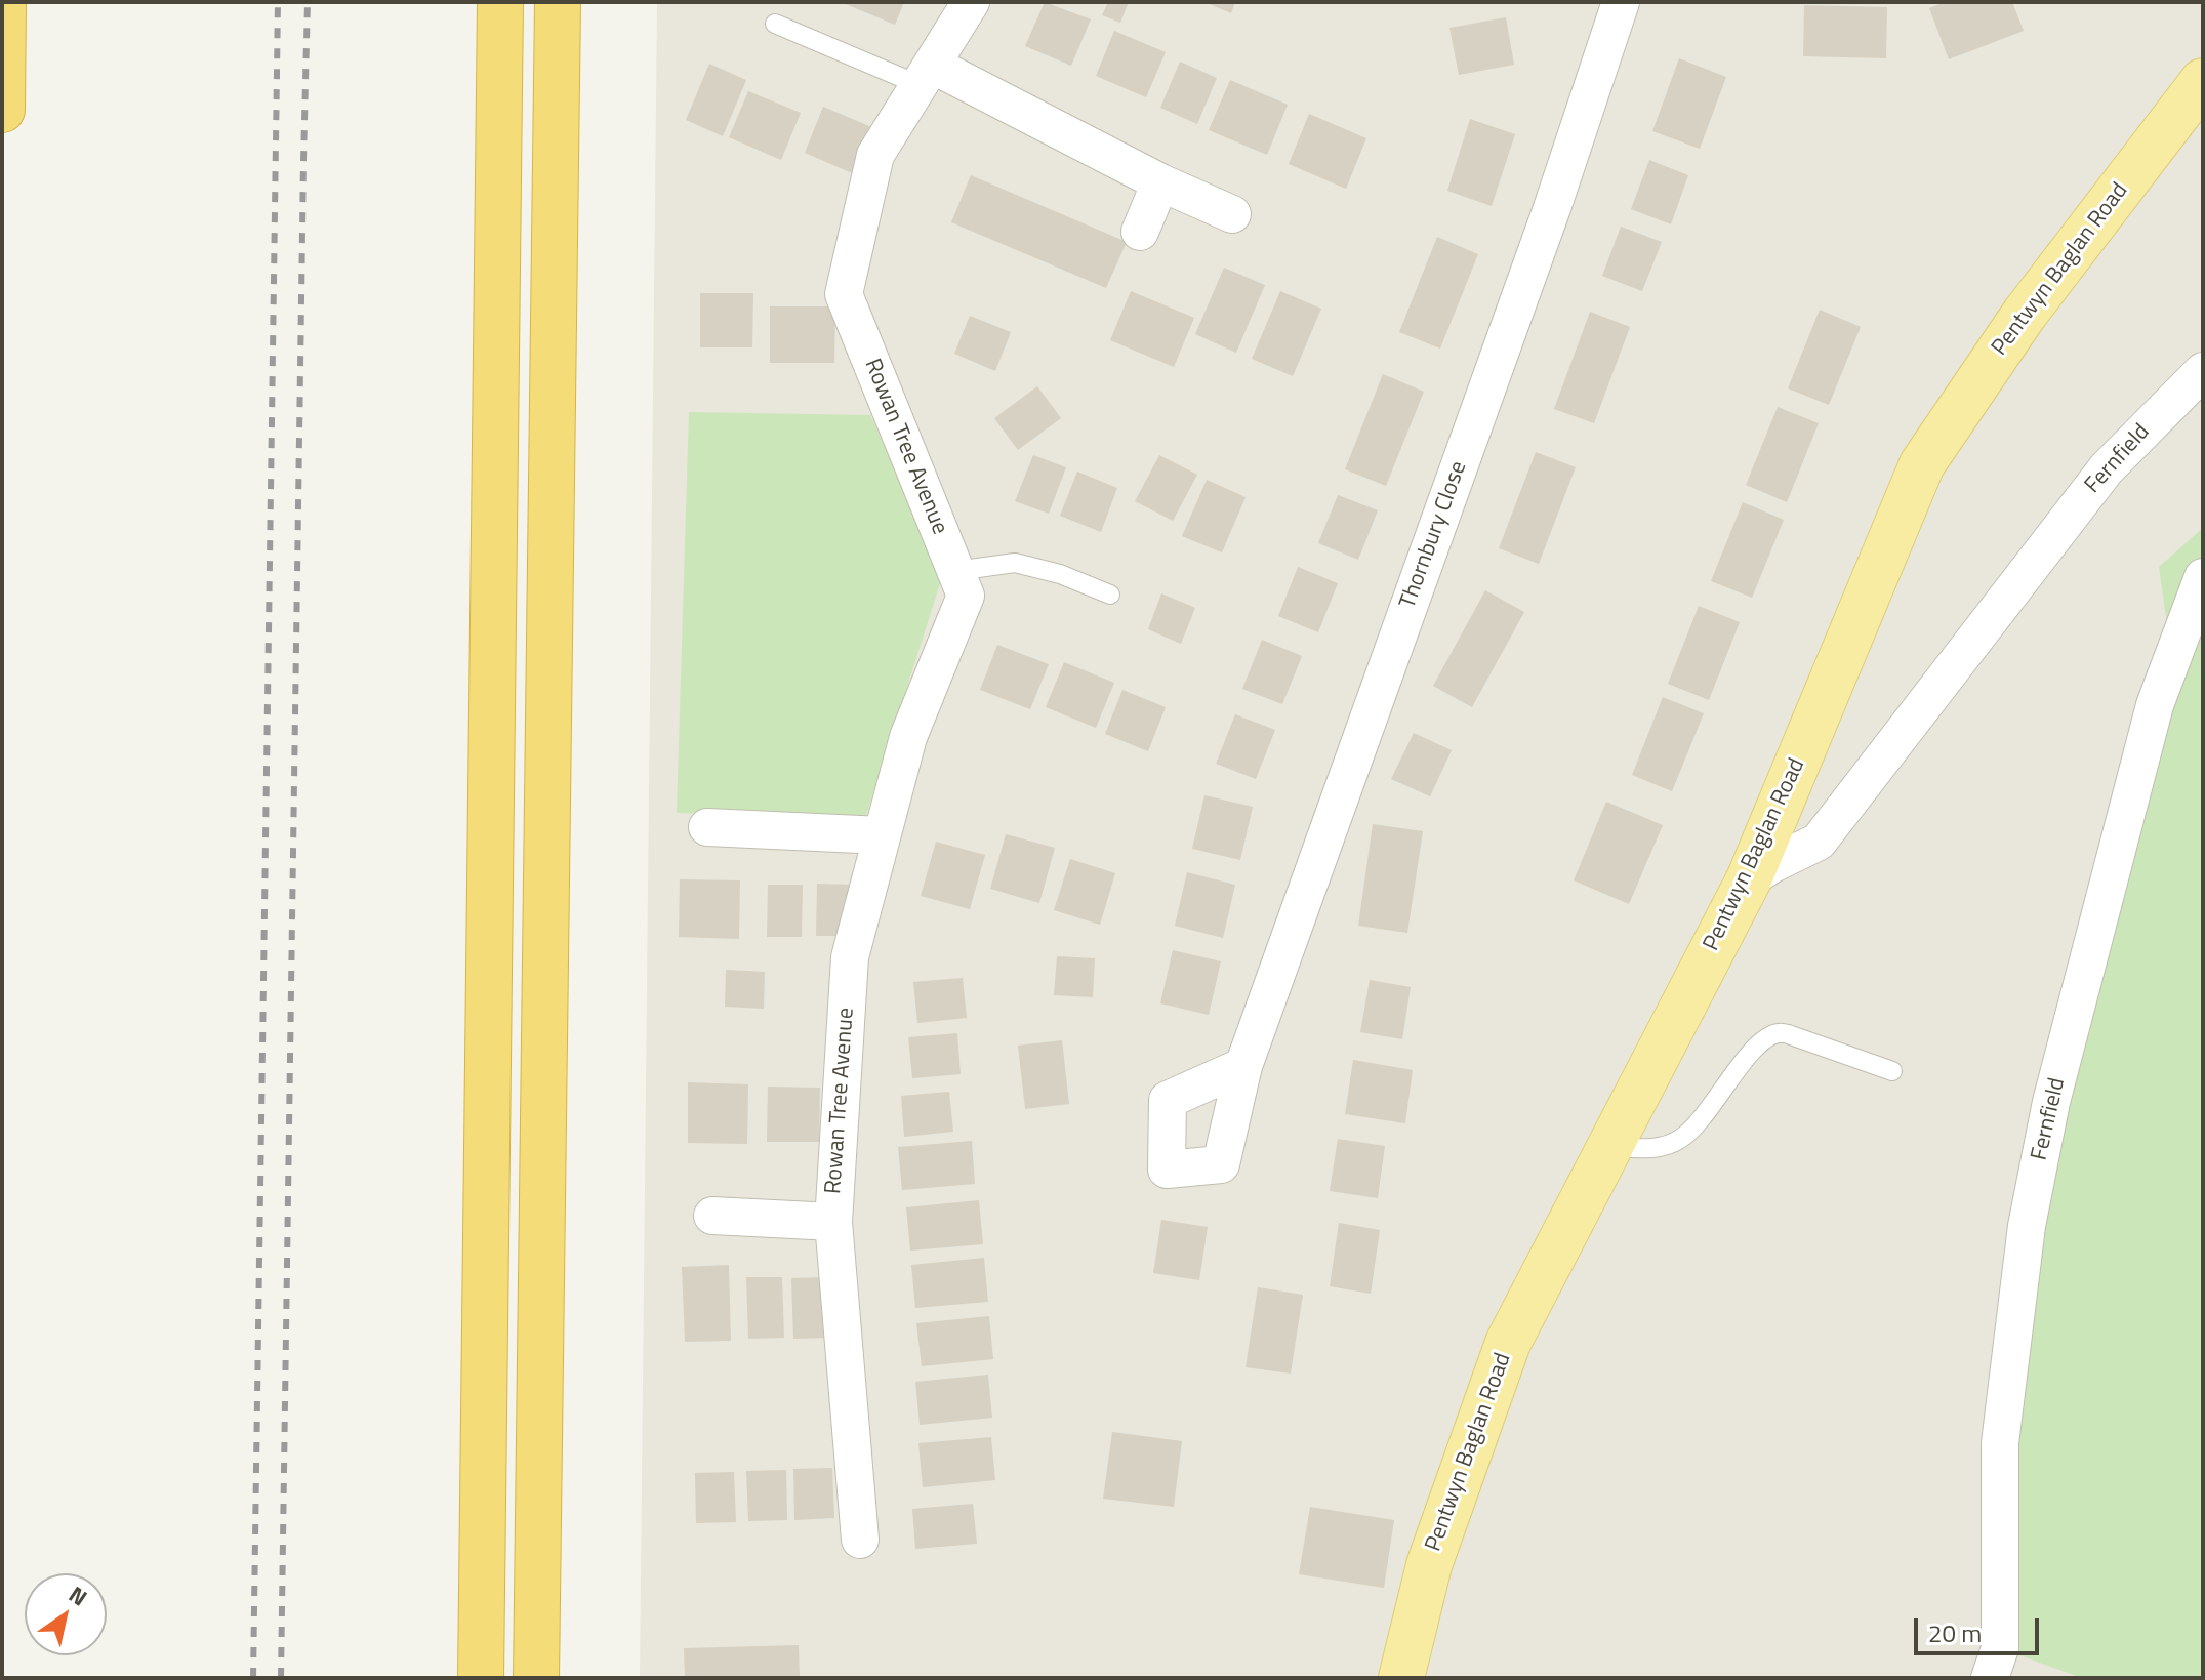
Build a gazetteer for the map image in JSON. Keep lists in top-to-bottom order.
{
  "streets": {
    "main road": ["Pentwyn Baglan Road"],
    "street": ["Rowan Tree Avenue", "Fernfield", "Thornbury Close"]
  },
  "crossings": [
    ["Pentwyn Baglan Road", "Fernfield"]
  ],
  "scale_bar": "20 m",
  "north": "top right"
}
